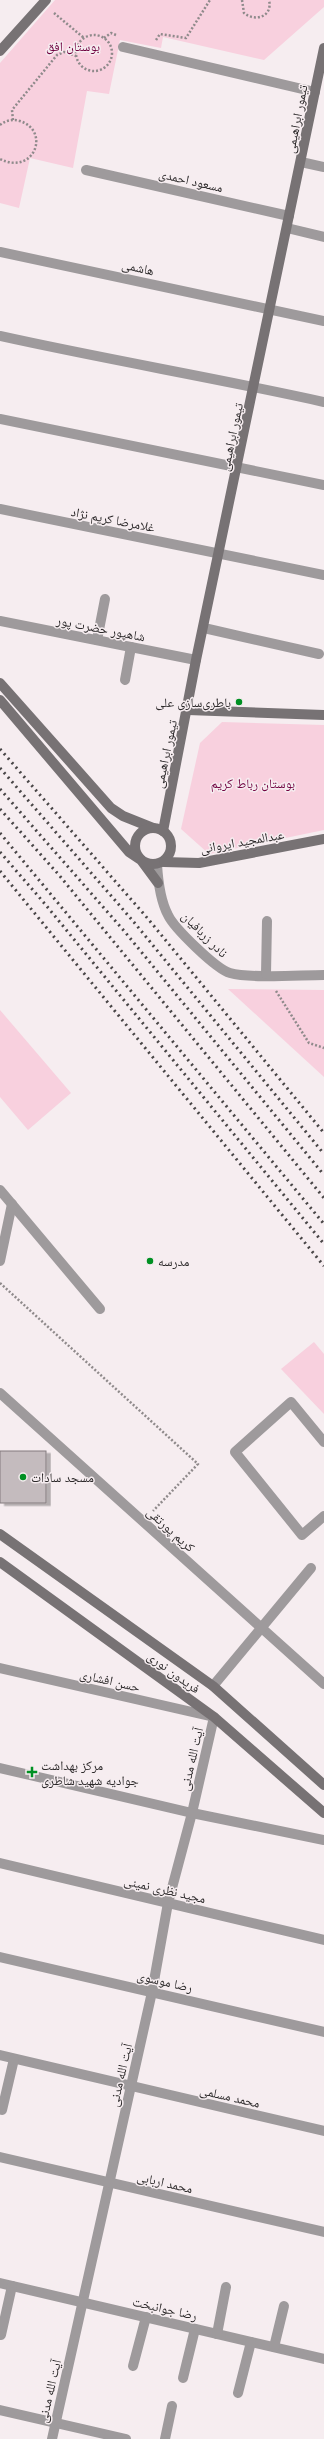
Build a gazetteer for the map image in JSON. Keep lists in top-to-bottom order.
{
  "streets": {
    "street": [
      "تیمور ابراهیمی",
      "مسعود احمدی",
      "هاشمی",
      "غلامرضا کریم نژاد",
      "شاهپور حضرت پور",
      "عبدالمجید ایروانی",
      "نادر زربافیان",
      "کریم پورتقی",
      "فریدون نوری",
      "حسن افشاری",
      "آیت‌ الله مدنی",
      "مجید نظری نمینی",
      "رضا موسوی",
      "محمد مسلمی",
      "محمد اربابی",
      "رضا جوانبخت"
    ]
  },
  "crossings": [
    ["تیمور ابراهیمی", "مسعود احمدی"],
    ["تیمور ابراهیمی", "هاشمی"],
    ["تیمور ابراهیمی", "غلامرضا کریم نژاد"],
    ["تیمور ابراهیمی", "شاهپور حضرت پور"],
    ["تیمور ابراهیمی", "عبدالمجید ایروانی"],
    ["تیمور ابراهیمی", "نادر زربافیان"],
    ["عبدالمجید ایروانی", "نادر زربافیان"],
    ["فریدون نوری", "حسن افشاری"],
    ["فریدون نوری", "آیت‌ الله مدنی"],
    ["حسن افشاری", "آیت‌ الله مدنی"],
    ["آیت‌ الله مدنی", "مجید نظری نمینی"],
    ["آیت‌ الله مدنی", "رضا موسوی"],
    ["آیت‌ الله مدنی", "محمد مسلمی"],
    ["آیت‌ الله مدنی", "محمد اربابی"],
    ["آیت‌ الله مدنی", "رضا جوانبخت"]
  ],
  "parks": ["بوستان افق", "بوستان رباط کریم"],
  "places": {
    "other": ["باطری‌سازی علی", "مدرسه", "مسجد سادات"],
    "health": ["مرکز بهداشت جوادیه شهید شاطری"]
  }
}
